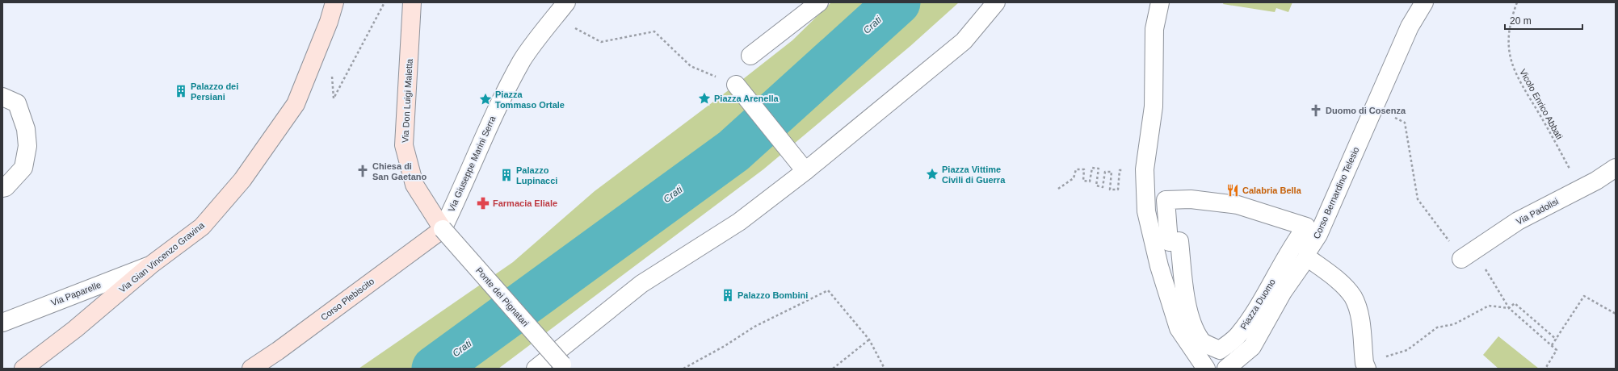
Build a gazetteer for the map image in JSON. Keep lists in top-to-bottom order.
{
  "streets": {
    "street": [
      "Via Don Luigi Maletta",
      "Via Giuseppe Marini Serra",
      "Corso Bernardino Telesio",
      "Via Padolisi",
      "Via Gian Vincenzo Gravina",
      "Via Paparelle",
      "Ponte dei Pignatari",
      "Corso Plebiscito",
      "Piazza Duomo"
    ],
    "path": ["Vicolo Enrico Abbati"]
  },
  "crossings": [
    ["Via Don Luigi Maletta", "Via Giuseppe Marini Serra"],
    ["Via Don Luigi Maletta", "Ponte dei Pignatari"],
    ["Via Don Luigi Maletta", "Corso Plebiscito"],
    ["Vicolo Enrico Abbati", "Via Padolisi"],
    ["Via Giuseppe Marini Serra", "Ponte dei Pignatari"],
    ["Via Giuseppe Marini Serra", "Corso Plebiscito"],
    ["Via Gian Vincenzo Gravina", "Via Paparelle"],
    ["Ponte dei Pignatari", "Corso Plebiscito"]
  ],
  "water": ["Crati"],
  "places": {
    "building": ["Palazzo dei Persiani", "Palazzo Lupinacci", "Palazzo Bombini"],
    "place": ["Piazza Arenella", "Piazza Tommaso Ortale", "Piazza Vittime Civili di Guerra"],
    "church": ["Duomo di Cosenza", "Chiesa di San Gaetano"],
    "restaurant": ["Calabria Bella"],
    "pharmacy": ["Farmacia Eliale"]
  },
  "scale_bar": "20 m"
}
